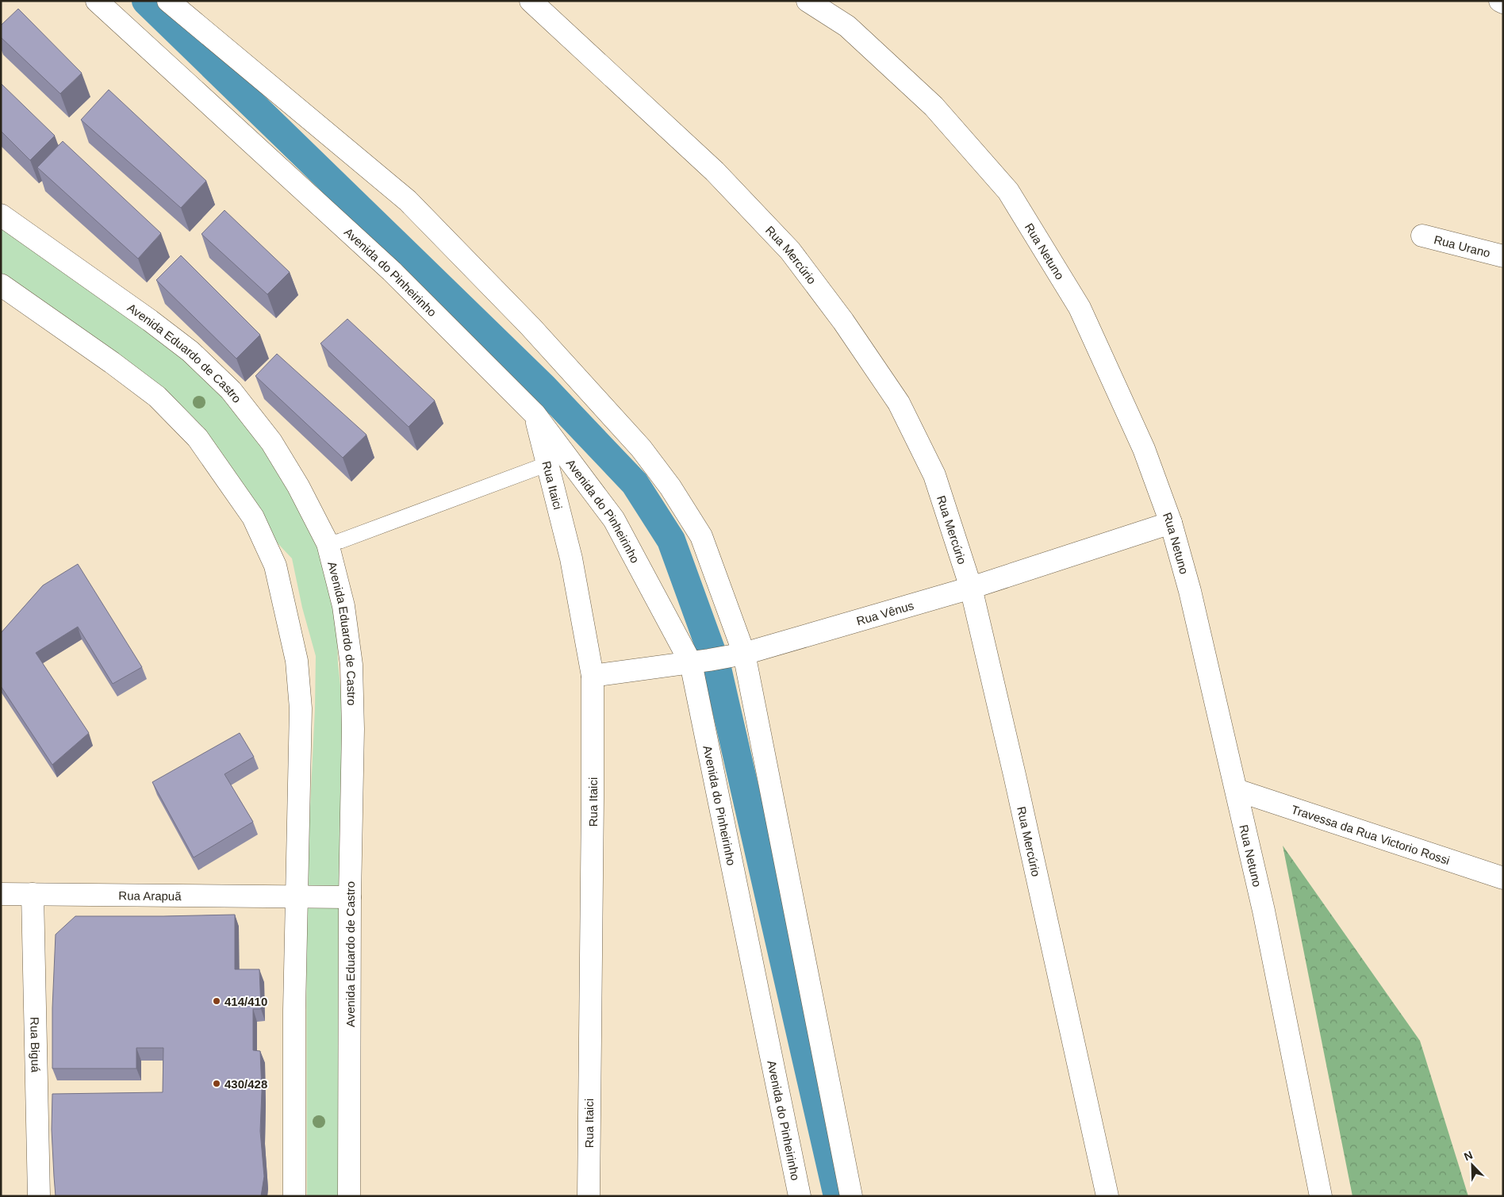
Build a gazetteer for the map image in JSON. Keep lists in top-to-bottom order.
{
  "streets": {
    "street": [
      "Rua Urano",
      "Rua Netuno",
      "Rua Mercúrio",
      "Avenida do Pinheirinho",
      "Avenida Eduardo de Castro",
      "Rua Itaici",
      "Rua Vênus",
      "Travessa da Rua Victorio Rossi",
      "Rua Arapuã",
      "Rua Biguá"
    ]
  },
  "crossings": [
    ["Rua Netuno", "Rua Vênus"],
    ["Rua Netuno", "Travessa da Rua Victorio Rossi"],
    ["Rua Mercúrio", "Rua Vênus"],
    ["Avenida do Pinheirinho", "Rua Itaici"],
    ["Avenida do Pinheirinho", "Rua Vênus"],
    ["Avenida Eduardo de Castro", "Rua Arapuã"],
    ["Rua Itaici", "Rua Vênus"],
    ["Rua Arapuã", "Rua Biguá"]
  ],
  "places": ["414/410", "430/428"],
  "north": "top left"
}
